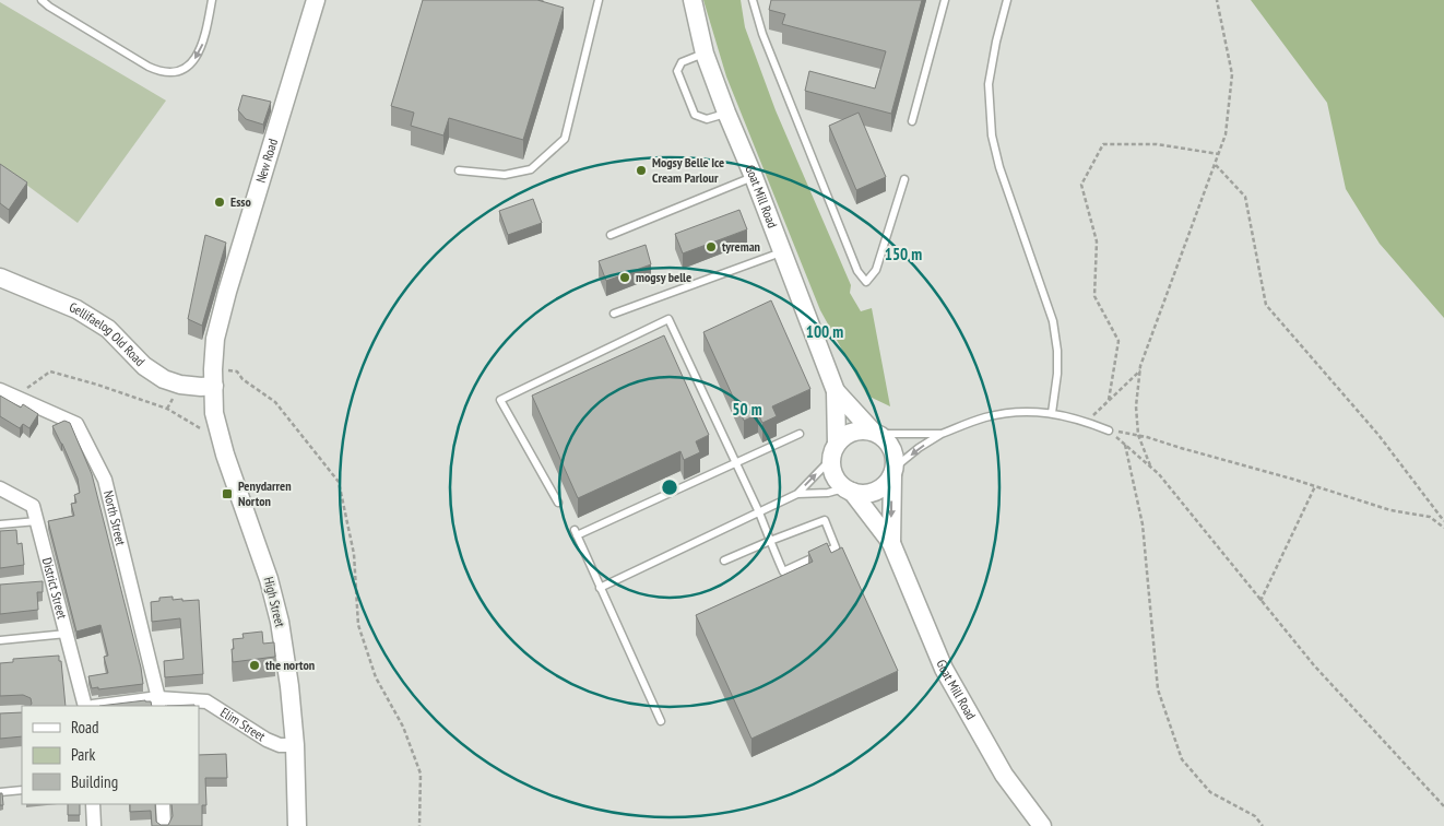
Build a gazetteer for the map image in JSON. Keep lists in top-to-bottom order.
{
  "streets": {
    "street": [
      "New Road",
      "Goat Mill Road",
      "Gellifaelog Old Road",
      "North Street",
      "District Street",
      "High Street",
      "Elim Street"
    ]
  },
  "crossings": [
    ["New Road", "Gellifaelog Old Road"],
    ["New Road", "High Street"],
    ["Gellifaelog Old Road", "High Street"],
    ["North Street", "Elim Street"],
    ["High Street", "Elim Street"]
  ],
  "places": {
    "other": [
      "Mogsy Belle Ice Cream Parlour",
      "Esso",
      "tyreman",
      "mogsy belle",
      "the norton"
    ],
    "transit": ["Penydarren Norton"]
  },
  "legend": ["Road", "Park", "Building"],
  "rings": ["150 m", "100 m", "50 m"]
}
